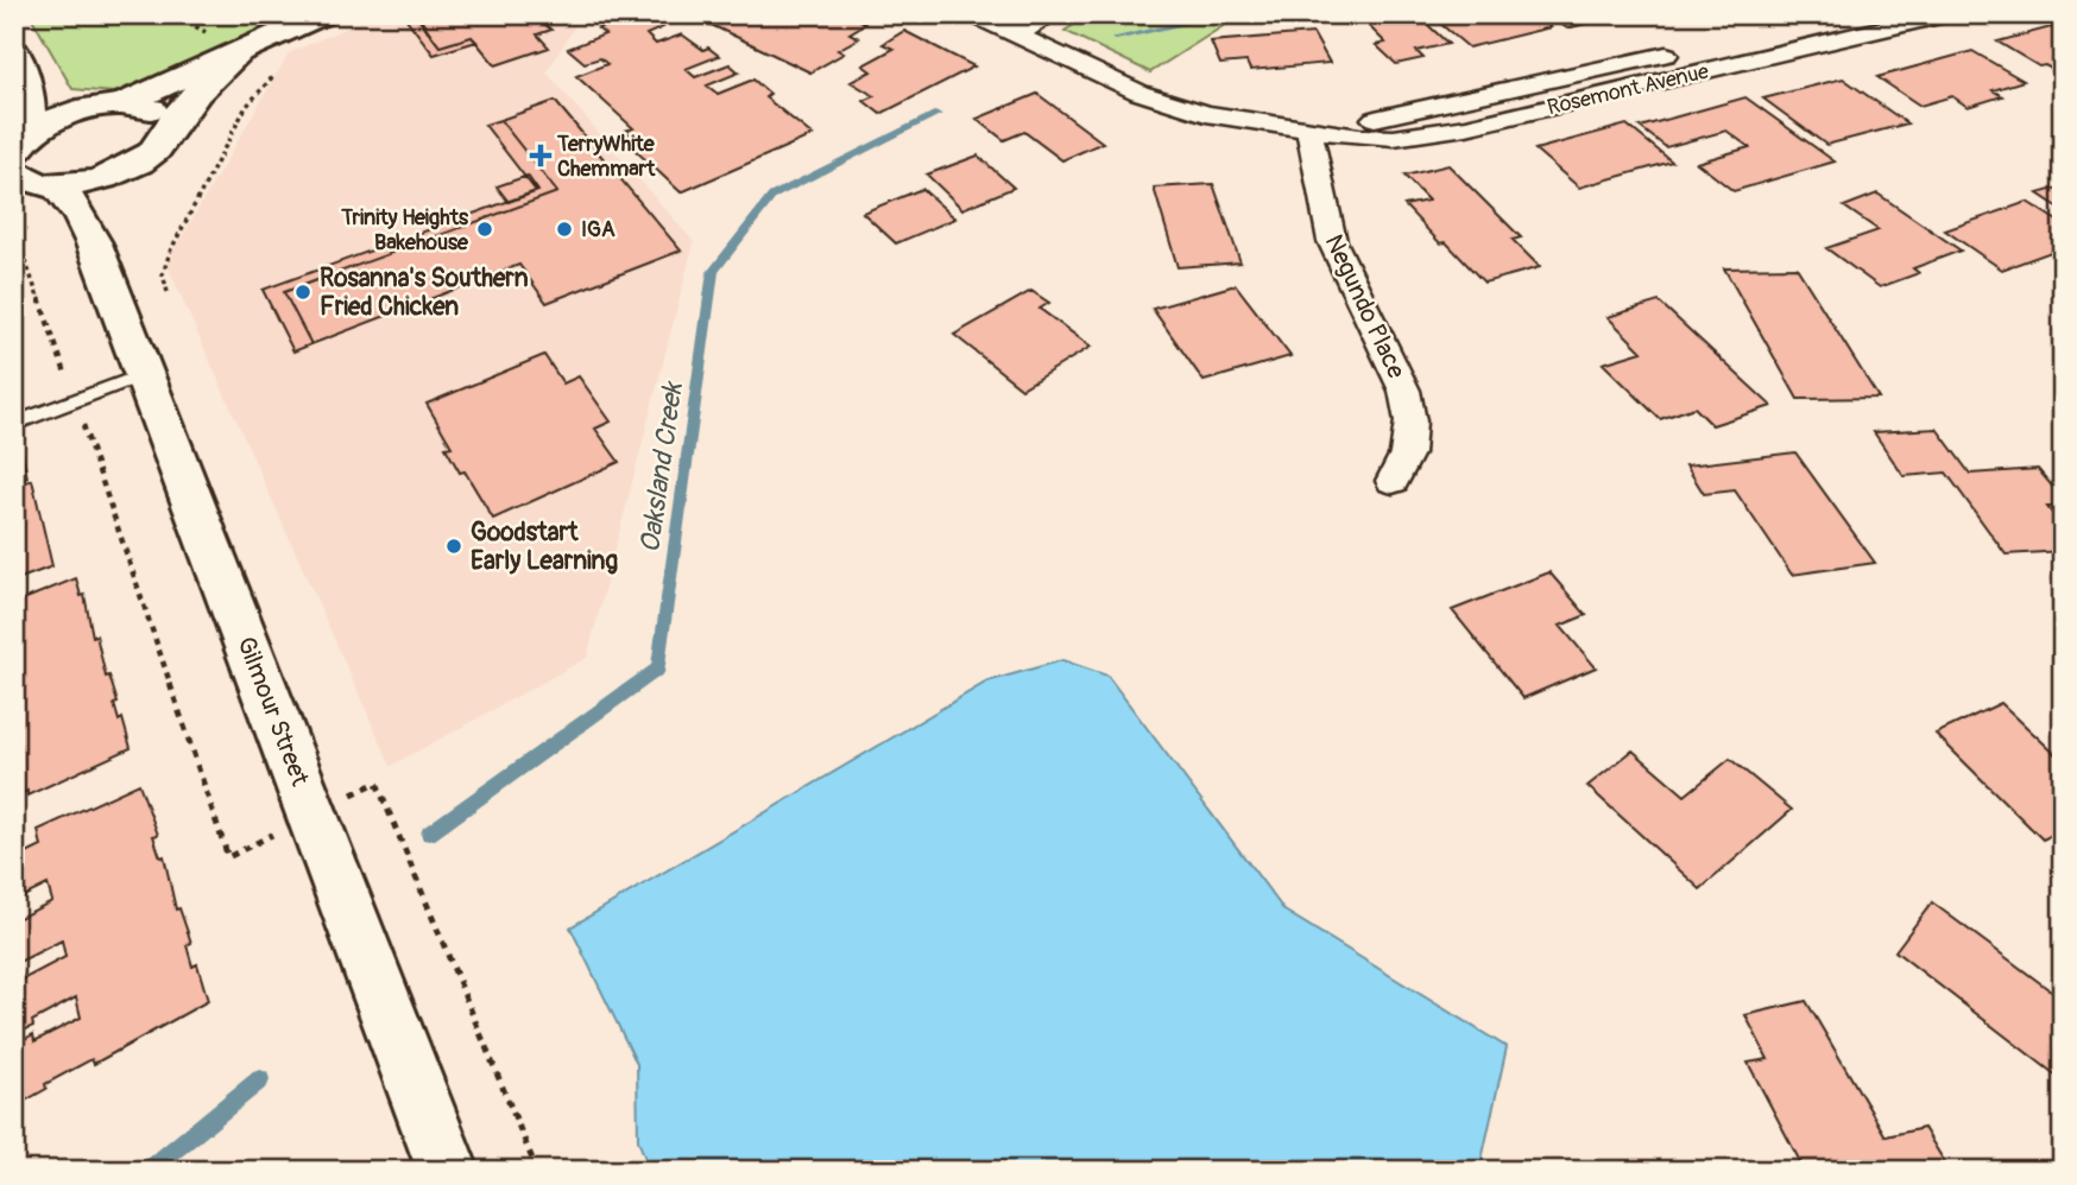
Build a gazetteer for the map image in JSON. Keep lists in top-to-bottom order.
{
  "streets": {
    "main road": ["Gilmour Street"],
    "street": ["Rosemont Avenue", "Negundo Place"]
  },
  "crossings": [
    ["Rosemont Avenue", "Negundo Place"]
  ],
  "water": ["Oaksland Creek"],
  "places": {
    "health": ["TerryWhite Chemmart"],
    "other": [
      "Trinity Heights Bakehouse",
      "IGA",
      "Rosanna's Southern Fried Chicken",
      "Goodstart Early Learning"
    ]
  }
}
